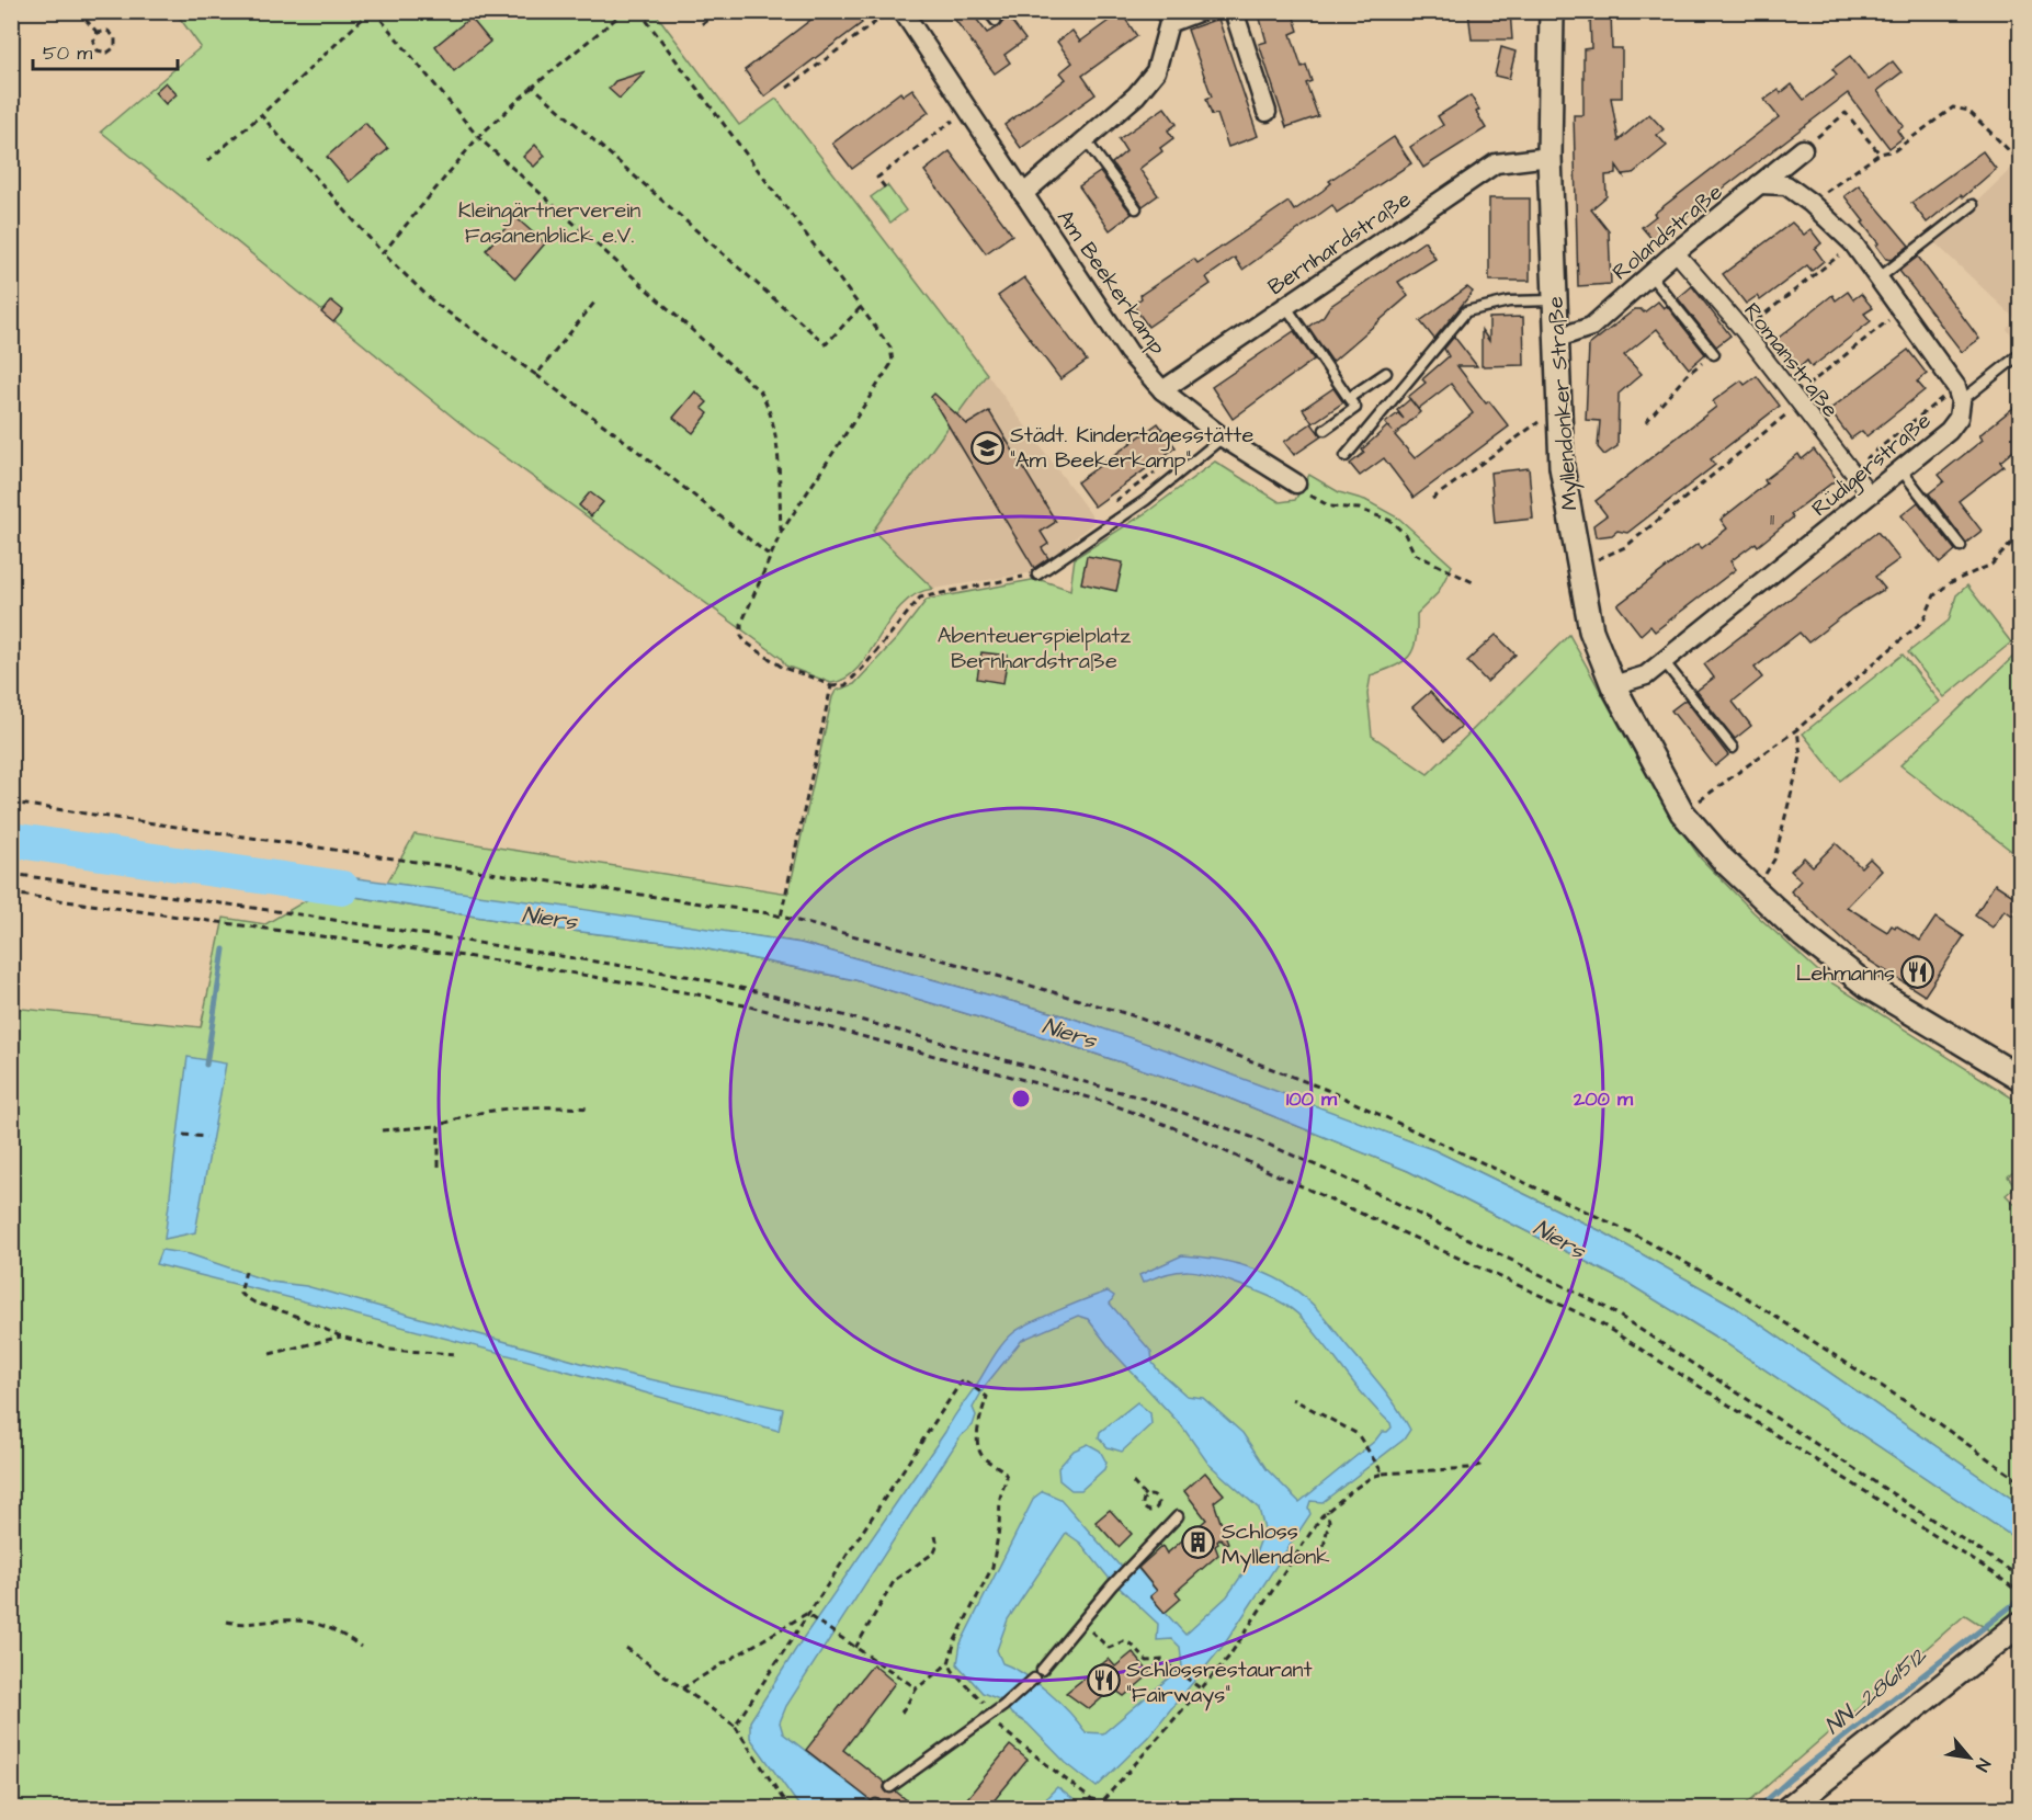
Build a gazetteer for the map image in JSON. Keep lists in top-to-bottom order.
{
  "streets": {
    "street": [
      "Rolandstraße",
      "Bernhardstraße",
      "Am Beekerkamp",
      "Romanstraße",
      "Myllendonker Straße",
      "Rüdigerstraße"
    ]
  },
  "crossings": [
    ["Rolandstraße", "Romanstraße"],
    ["Rolandstraße", "Myllendonker Straße"],
    ["Bernhardstraße", "Am Beekerkamp"],
    ["Bernhardstraße", "Myllendonker Straße"],
    ["Romanstraße", "Rüdigerstraße"],
    ["Myllendonker Straße", "Rüdigerstraße"]
  ],
  "water": ["Niers", "NN_2861512"],
  "parks": ["Kleingärtnerverein Fasanenblick e.V.", "Abenteuerspielplatz Bernhardstraße"],
  "places": {
    "school or university": ["Städt. Kindertagesstätte \"Am Beekerkamp\""],
    "restaurant": ["Lehmanns", "Schlossrestaurant \"Fairways\""],
    "building": ["Schloss Myllendonk"]
  },
  "house_numbers": ["11"],
  "scale_bar": "50 m",
  "north": "bottom right",
  "rings": ["100 m", "200 m"]
}
